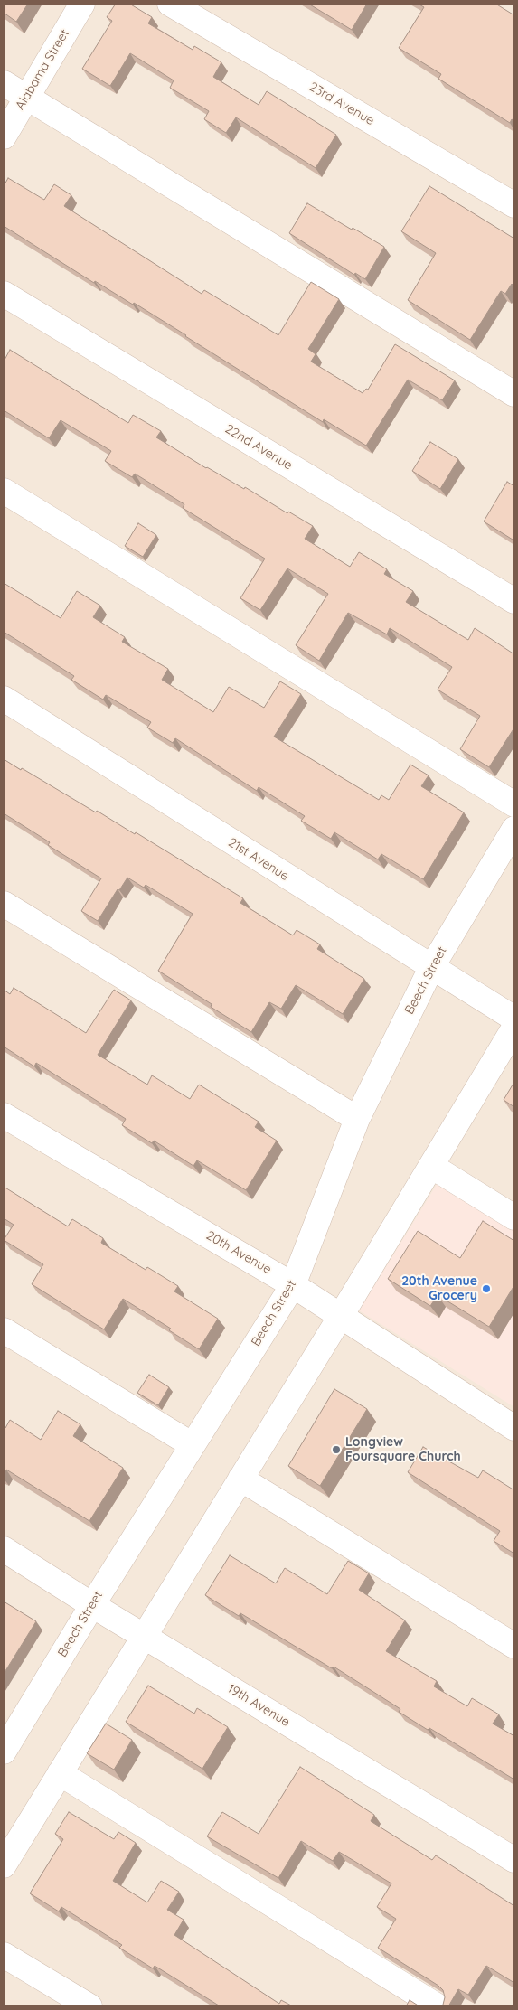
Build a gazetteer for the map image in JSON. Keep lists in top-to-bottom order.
{
  "streets": {
    "street": [
      "Alabama Street",
      "23rd Avenue",
      "22nd Avenue",
      "21st Avenue",
      "Beech Street",
      "20th Avenue",
      "19th Avenue"
    ]
  },
  "crossings": [
    ["21st Avenue", "Beech Street"],
    ["Beech Street", "20th Avenue"],
    ["Beech Street", "19th Avenue"]
  ],
  "places": ["20th Avenue Grocery", "Longview Foursquare Church"]
}
